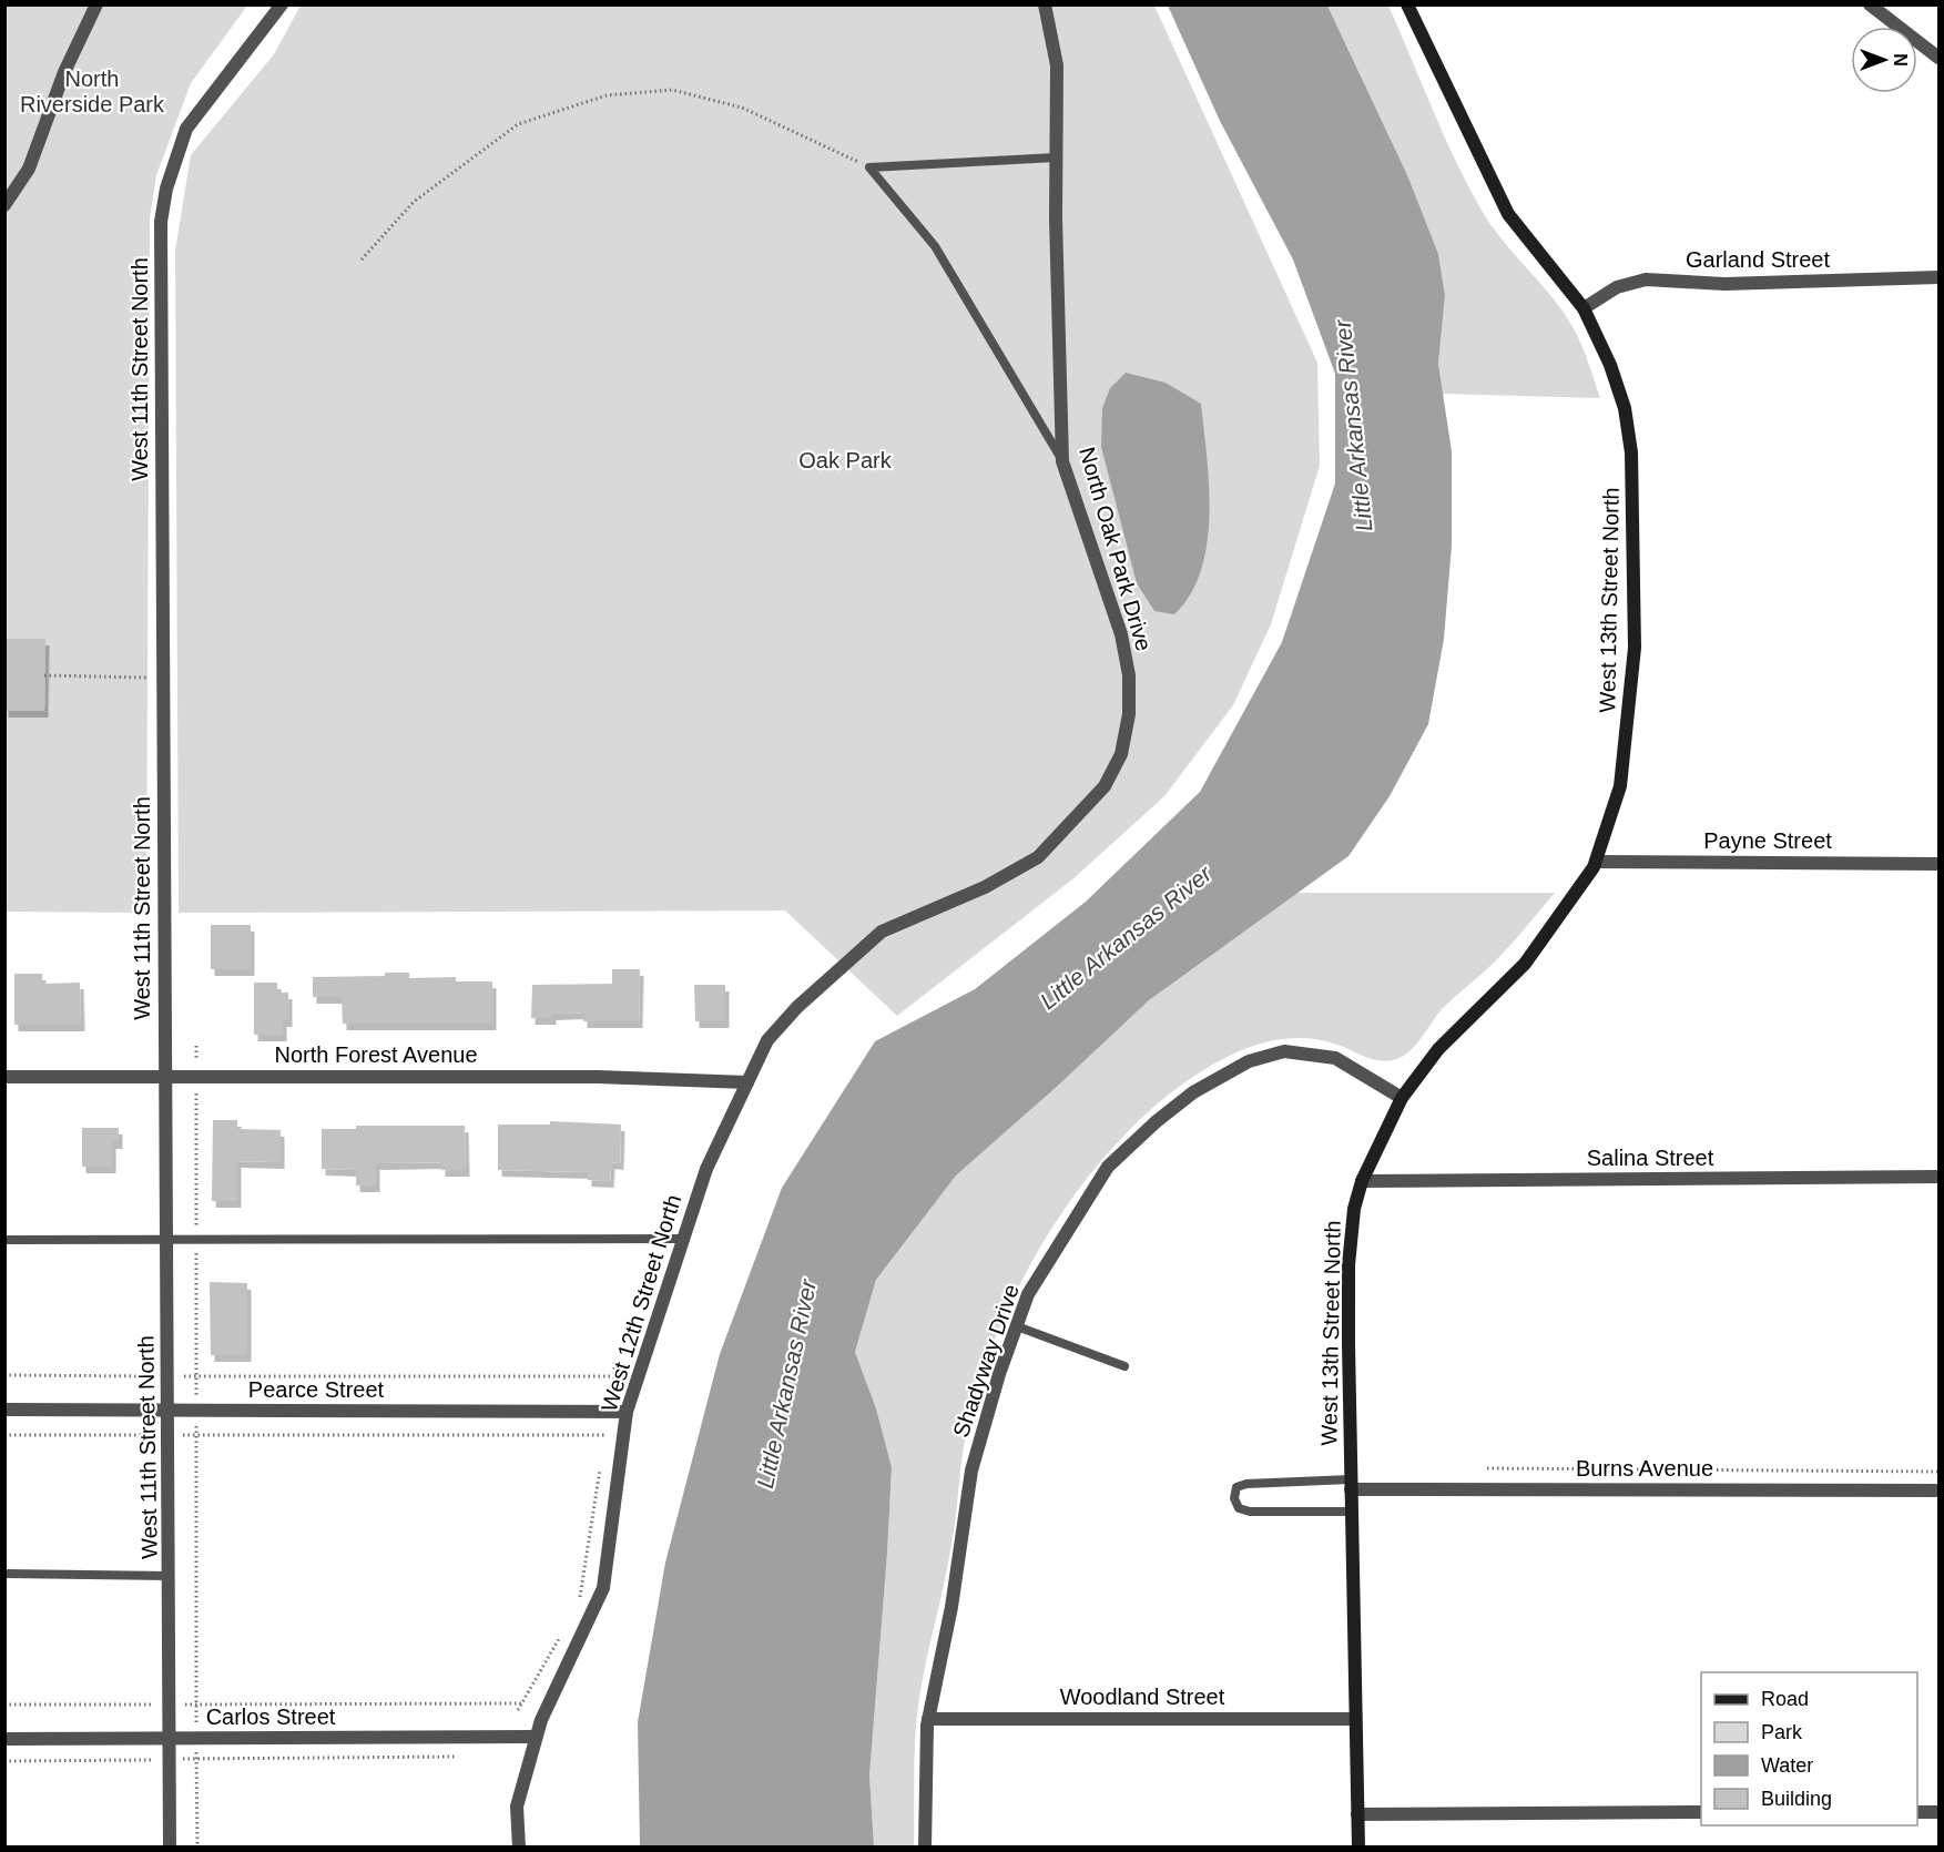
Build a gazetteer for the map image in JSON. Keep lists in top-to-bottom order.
{
  "streets": {
    "street": [
      "Garland Street",
      "West 11th Street North",
      "North Oak Park Drive",
      "West 13th Street North",
      "Payne Street",
      "North Forest Avenue",
      "Salina Street",
      "West 12th Street North",
      "Shadyway Drive",
      "Pearce Street",
      "Burns Avenue",
      "Woodland Street",
      "Carlos Street"
    ]
  },
  "crossings": [
    ["Garland Street", "West 13th Street North"],
    ["West 11th Street North", "North Forest Avenue"],
    ["West 11th Street North", "Pearce Street"],
    ["West 11th Street North", "Carlos Street"],
    ["North Oak Park Drive", "North Forest Avenue"],
    ["North Oak Park Drive", "West 12th Street North"],
    ["West 13th Street North", "Payne Street"],
    ["West 13th Street North", "Salina Street"],
    ["West 13th Street North", "Shadyway Drive"],
    ["West 13th Street North", "Burns Avenue"],
    ["West 13th Street North", "Woodland Street"],
    ["North Forest Avenue", "West 12th Street North"],
    ["West 12th Street North", "Pearce Street"],
    ["West 12th Street North", "Carlos Street"],
    ["Shadyway Drive", "Woodland Street"]
  ],
  "water": ["Little Arkansas River"],
  "parks": ["North Riverside Park", "Oak Park"],
  "legend": [
    "Road",
    "Park",
    "Water",
    "Building"
  ],
  "north": "right"
}
